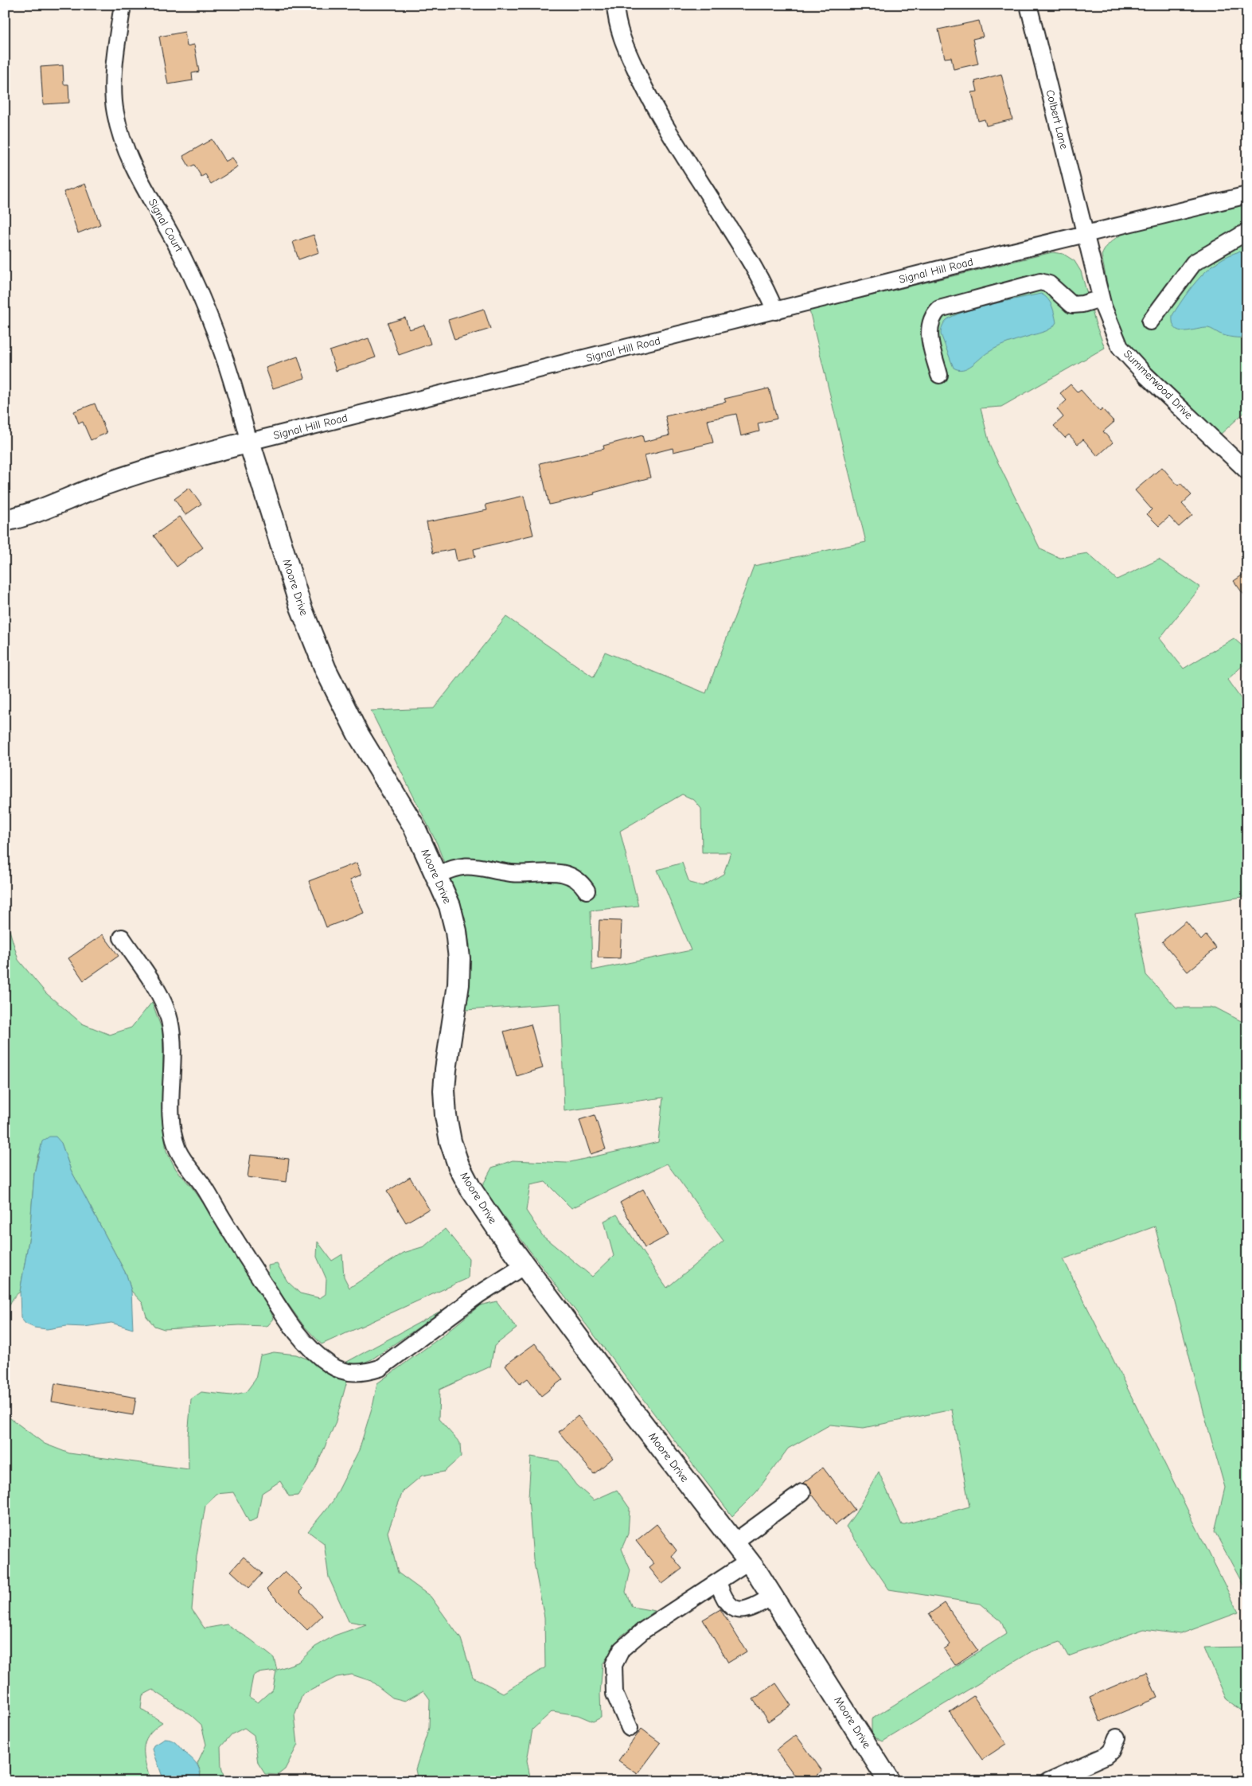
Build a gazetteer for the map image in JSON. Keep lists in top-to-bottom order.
{
  "streets": {
    "main road": ["Signal Hill Road", "Moore Drive"],
    "street": ["Colbert Lane", "Signal Court", "Summerwood Drive"]
  },
  "crossings": [
    ["Colbert Lane", "Signal Hill Road"],
    ["Colbert Lane", "Summerwood Drive"],
    ["Signal Court", "Signal Hill Road"],
    ["Signal Court", "Moore Drive"],
    ["Signal Hill Road", "Summerwood Drive"],
    ["Signal Hill Road", "Moore Drive"]
  ]
}
